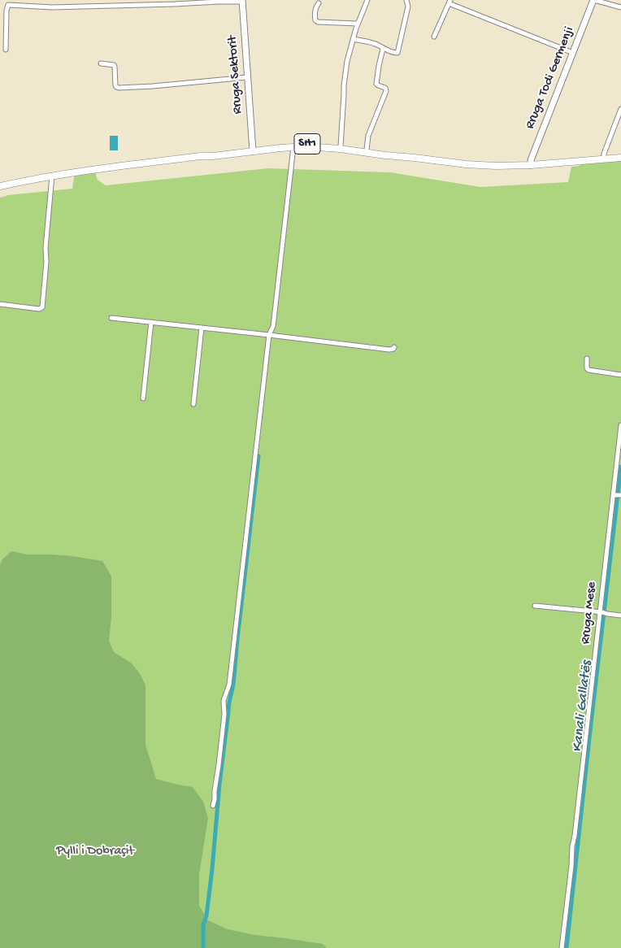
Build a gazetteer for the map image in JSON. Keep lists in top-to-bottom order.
{
  "streets": {
    "main road": ["SH1"],
    "street": ["Rruga Sektorit", "Rruga Todi Germenji", "Rruga Mese"]
  },
  "crossings": [
    ["Rruga Sektorit", "SH1"],
    ["Rruga Todi Germenji", "SH1"]
  ],
  "water": ["Kanali Gallatës"],
  "parks": ["Pylli i Dobraçit"]
}
